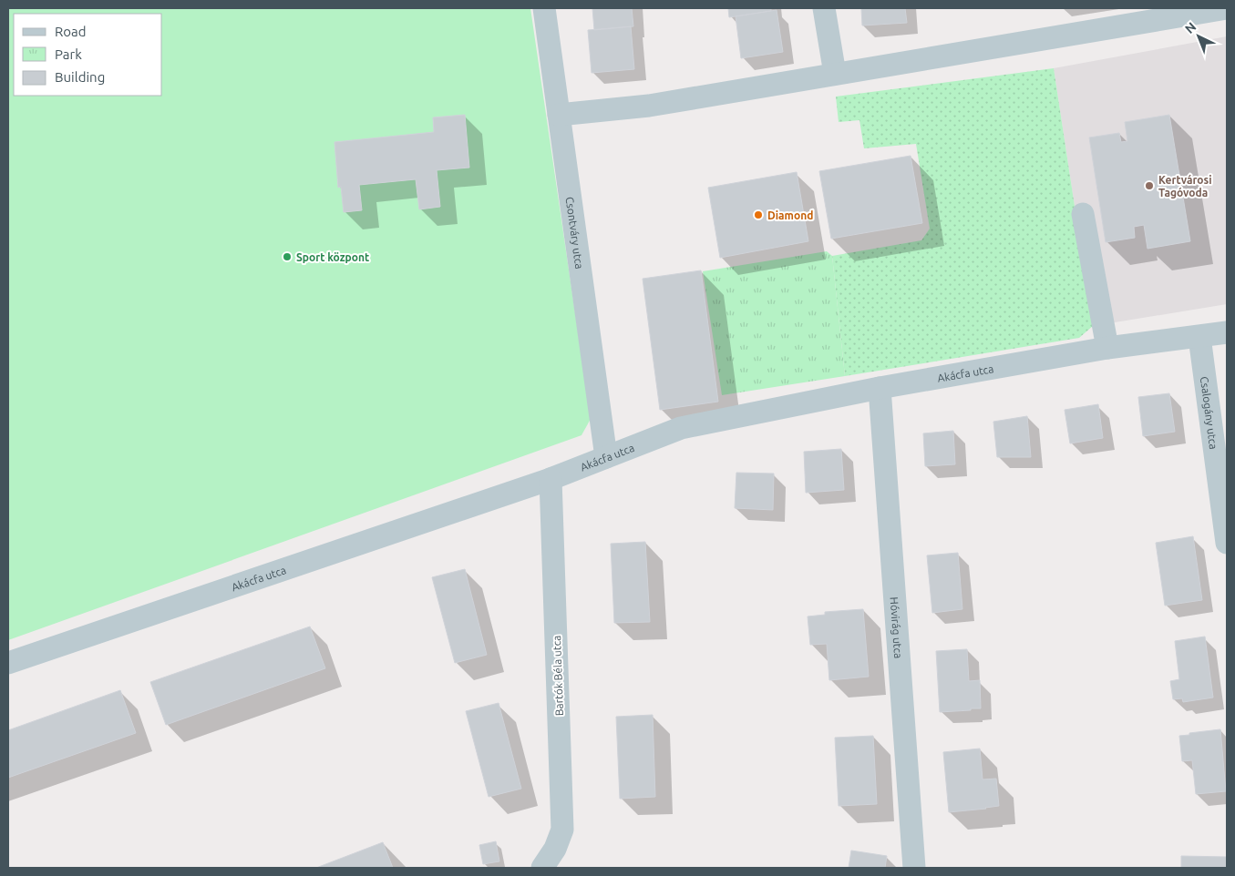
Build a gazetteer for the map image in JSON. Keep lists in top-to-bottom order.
{
  "streets": {
    "street": [
      "Csontváry utca",
      "Akácfa utca",
      "Csalogány utca",
      "Hóvirág utca",
      "Bartók Béla utca"
    ]
  },
  "crossings": [
    ["Csontváry utca", "Akácfa utca"],
    ["Akácfa utca", "Csalogány utca"],
    ["Akácfa utca", "Hóvirág utca"],
    ["Akácfa utca", "Bartók Béla utca"]
  ],
  "places": ["Kertvárosi Tagóvoda", "Diamond", "Sport központ"],
  "legend": ["Road", "Park", "Building"],
  "north": "top left"
}
